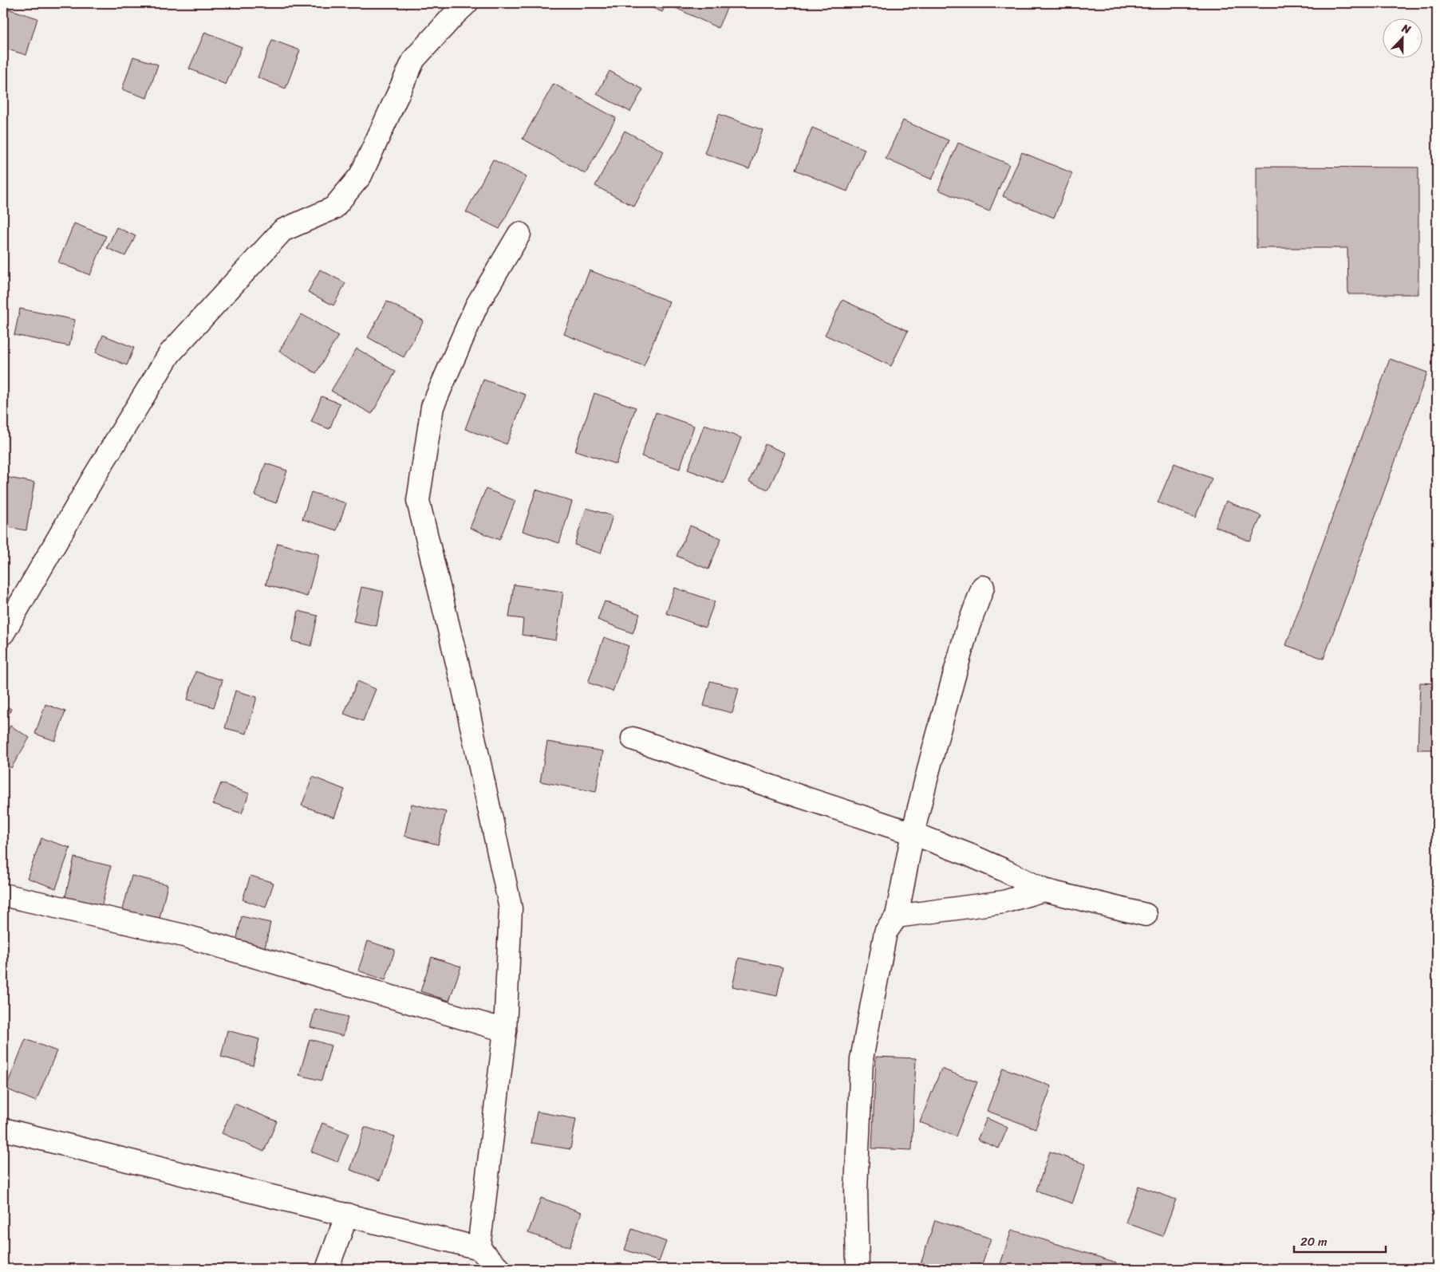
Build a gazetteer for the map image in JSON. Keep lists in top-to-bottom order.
{
  "scale_bar": "20 m",
  "north": "top"
}
